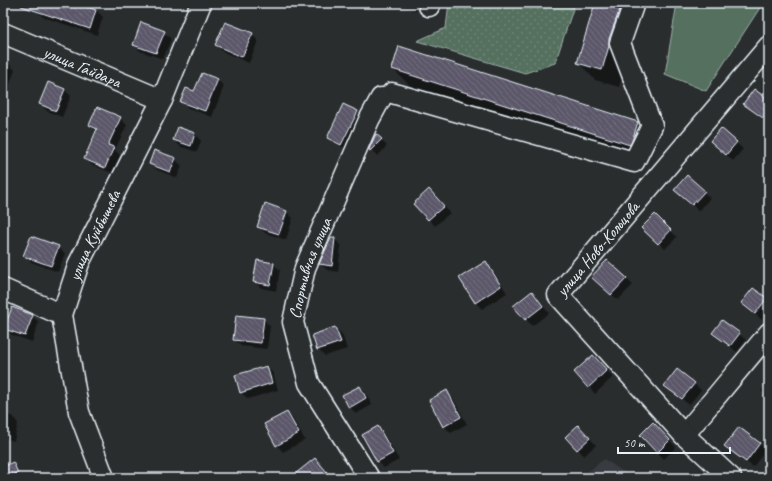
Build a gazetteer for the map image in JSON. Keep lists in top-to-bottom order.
{
  "streets": {
    "street": [
      "улица Гайдара",
      "улица Куйбышева",
      "улица Ново-Кольцова",
      "Спортивная улица"
    ]
  },
  "crossings": [
    ["улица Гайдара", "улица Куйбышева"]
  ],
  "scale_bar": "50 m"
}
